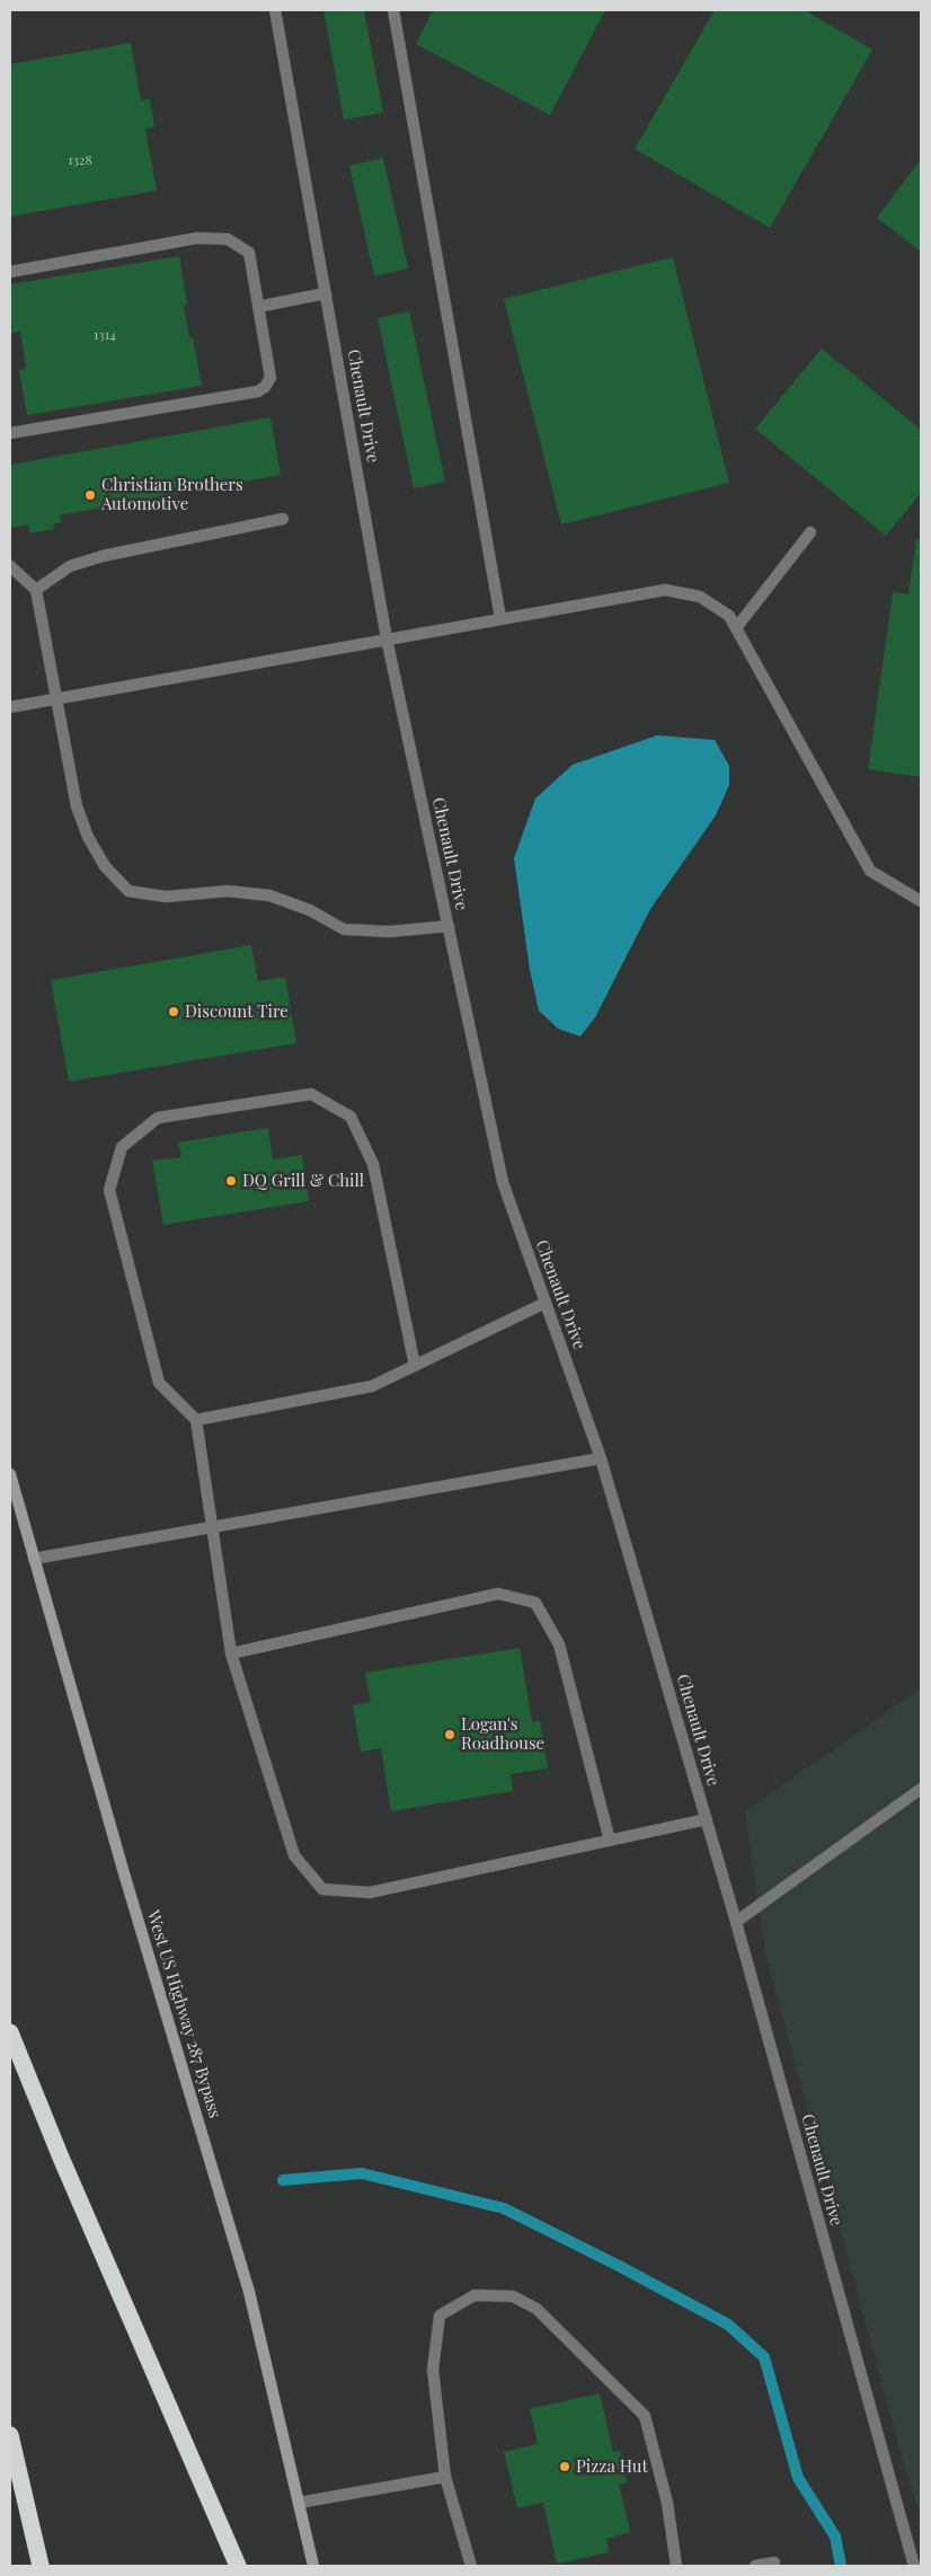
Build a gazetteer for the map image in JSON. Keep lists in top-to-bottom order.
{
  "streets": {
    "main road": ["West US Highway 287 Bypass"],
    "street": ["Chenault Drive"]
  },
  "places": [
    "Christian Brothers Automotive",
    "Discount Tire",
    "DQ Grill & Chill",
    "Logan's Roadhouse",
    "Pizza Hut"
  ],
  "house_numbers": ["1328", "1314"]
}
